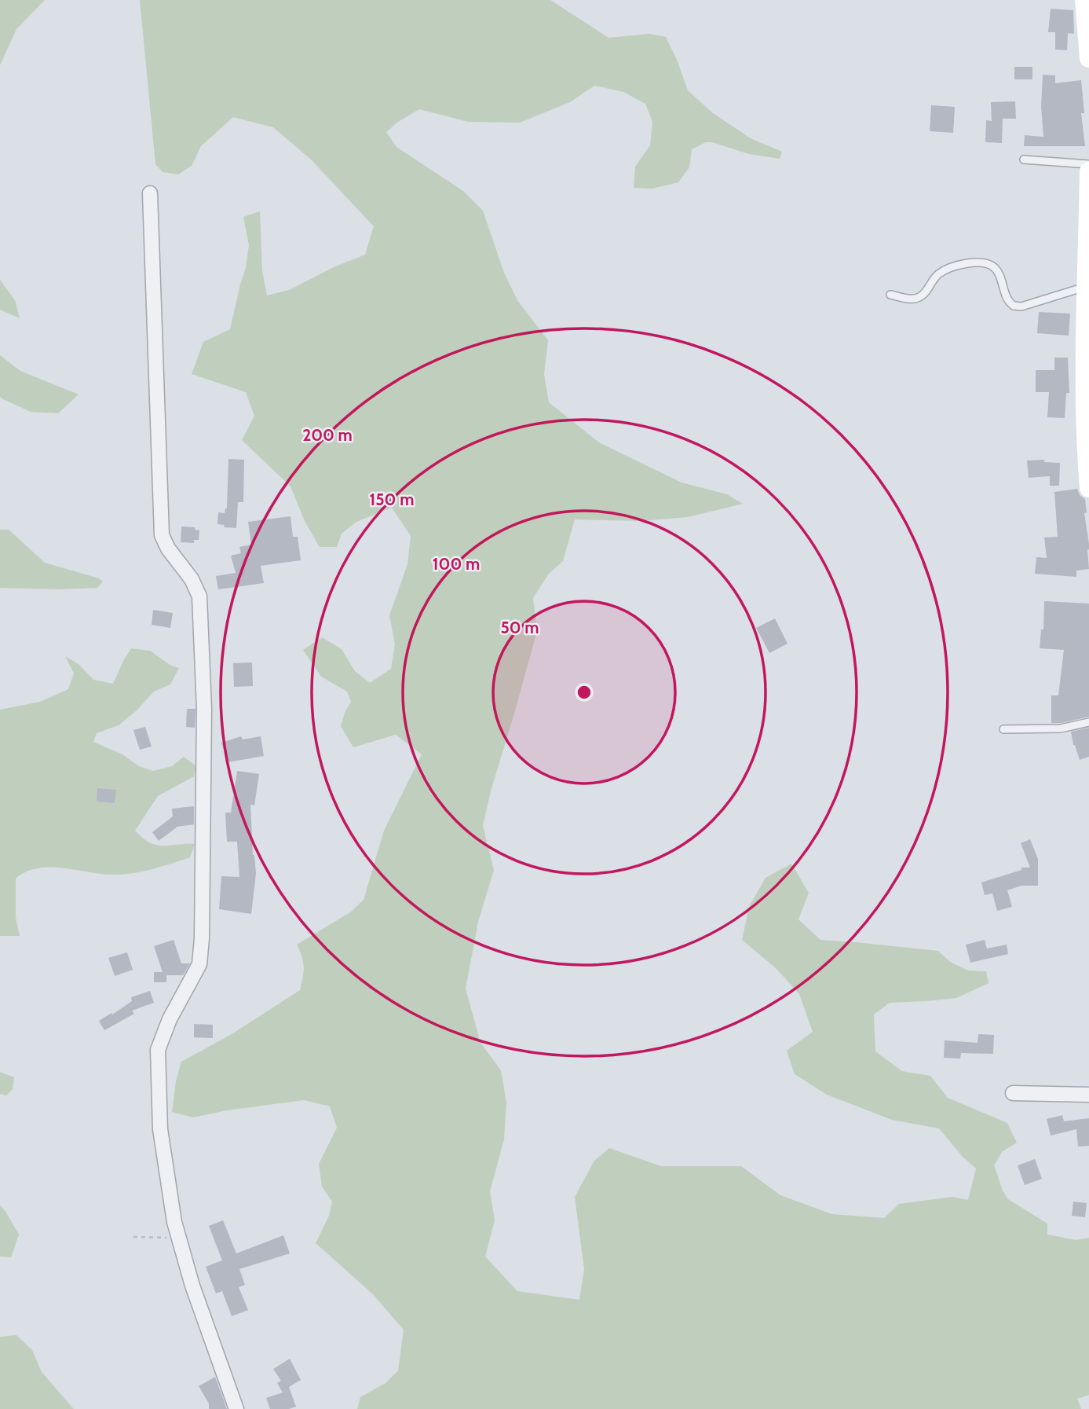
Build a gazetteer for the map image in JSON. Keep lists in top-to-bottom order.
{
  "rings": [
    "200 m",
    "150 m",
    "100 m",
    "50 m"
  ]
}
